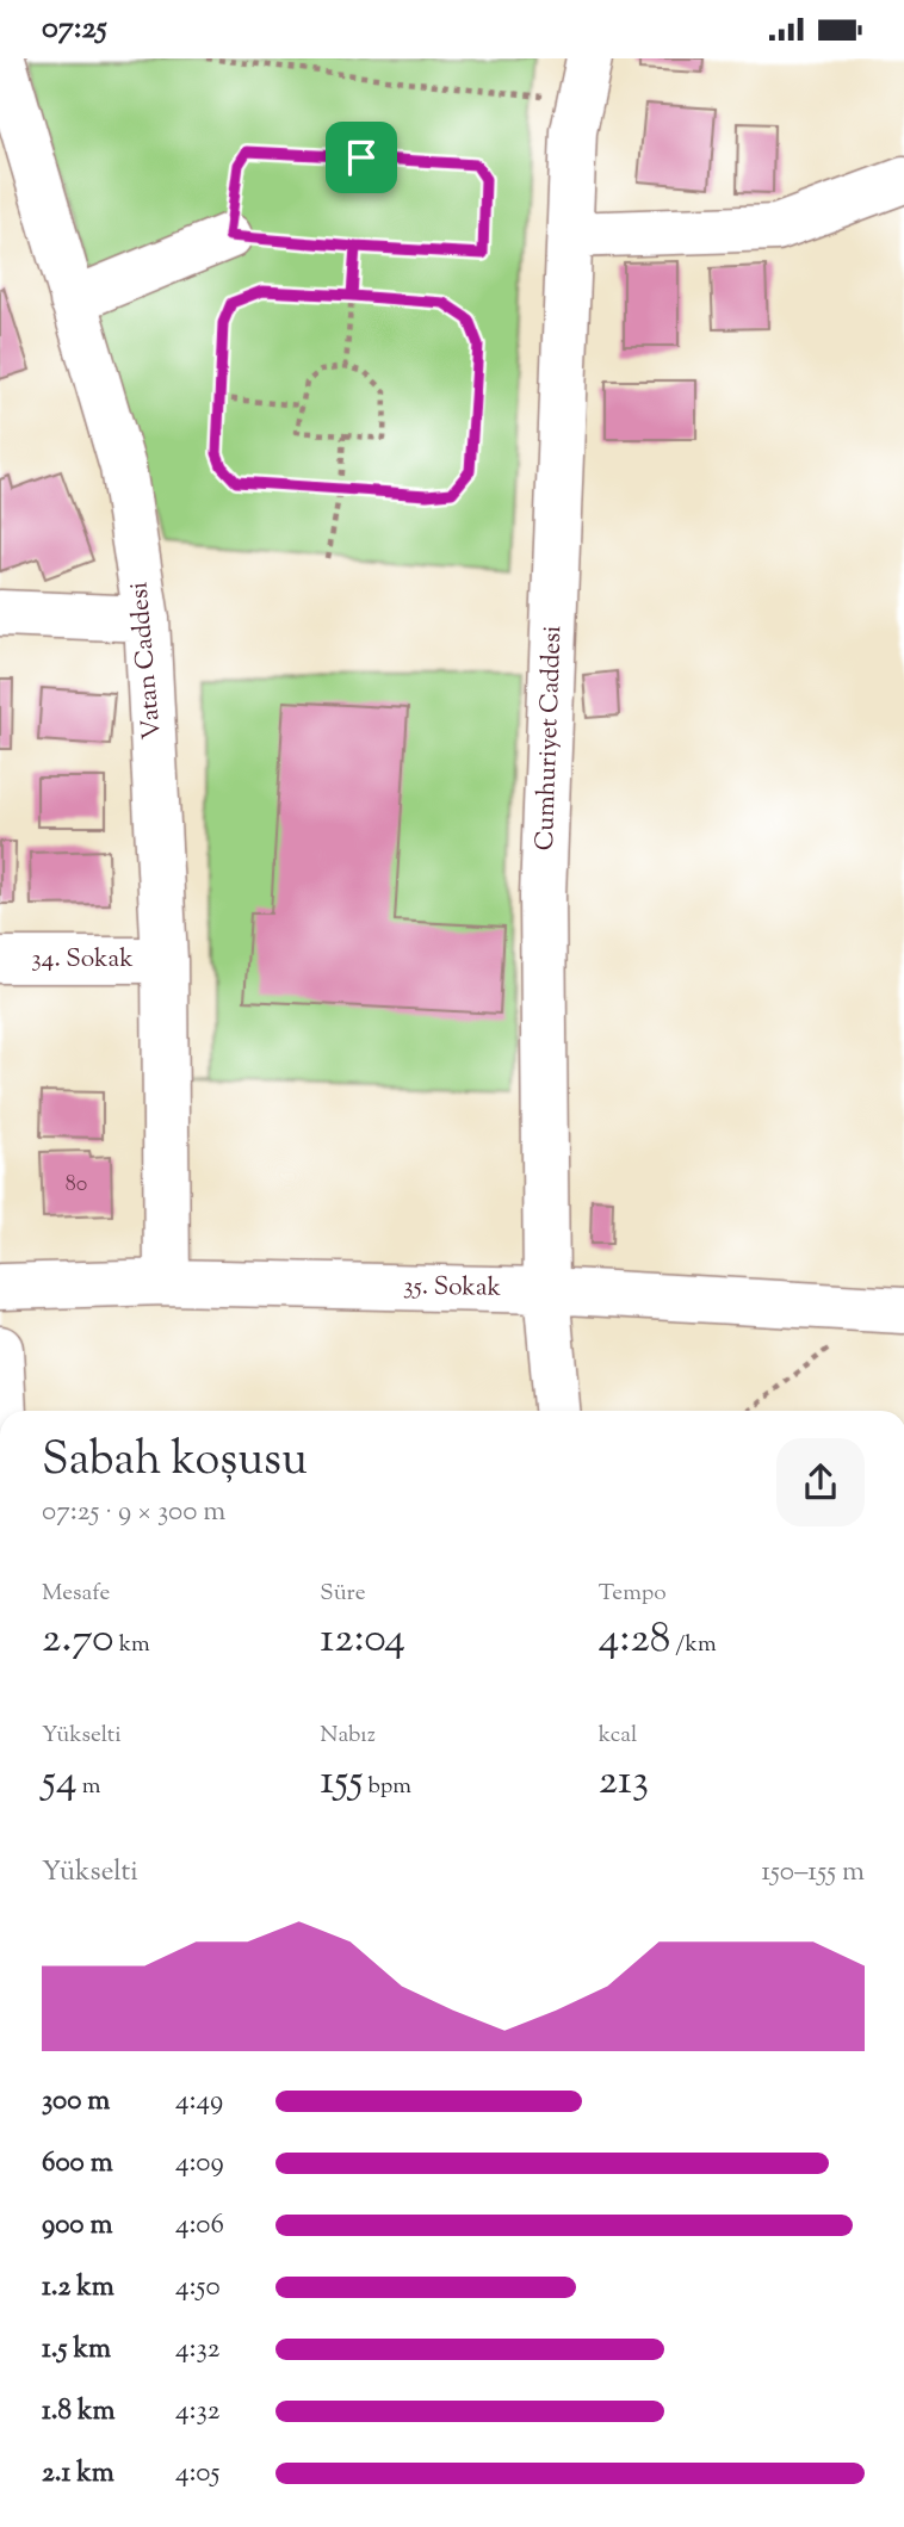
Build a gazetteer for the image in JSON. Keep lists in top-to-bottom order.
{
  "streets": {
    "street": [
      "Vatan Caddesi",
      "Cumhuriyet Caddesi",
      "34. Sokak",
      "35. Sokak"
    ]
  },
  "crossings": [
    ["Vatan Caddesi", "34. Sokak"],
    ["Vatan Caddesi", "35. Sokak"],
    ["Cumhuriyet Caddesi", "35. Sokak"]
  ],
  "house_numbers": ["80"],
  "page": {
    "status": "07:25",
    "heading": ["Sabah koşusu", "07:25 · 9 × 300 m"],
    "stats": [
      ["Mesafe", "2.70 km"],
      ["Süre", "12:04"],
      ["Tempo", "4:28 /km"],
      ["Yükselti", "54 m"],
      ["Nabız", "155 bpm"],
      ["kcal", "213"]
    ],
    "chart": ["Yükselti", "150–155 m"],
    "list": [
      {
        "name": "300 m",
        "note": "4:49"
      },
      {
        "name": "600 m",
        "note": "4:09"
      },
      {
        "name": "900 m",
        "note": "4:06"
      },
      {
        "name": "1.2 km",
        "note": "4:50"
      },
      {
        "name": "1.5 km",
        "note": "4:32"
      },
      {
        "name": "1.8 km",
        "note": "4:32"
      },
      {
        "name": "2.1 km",
        "note": "4:05"
      }
    ]
  }
}
